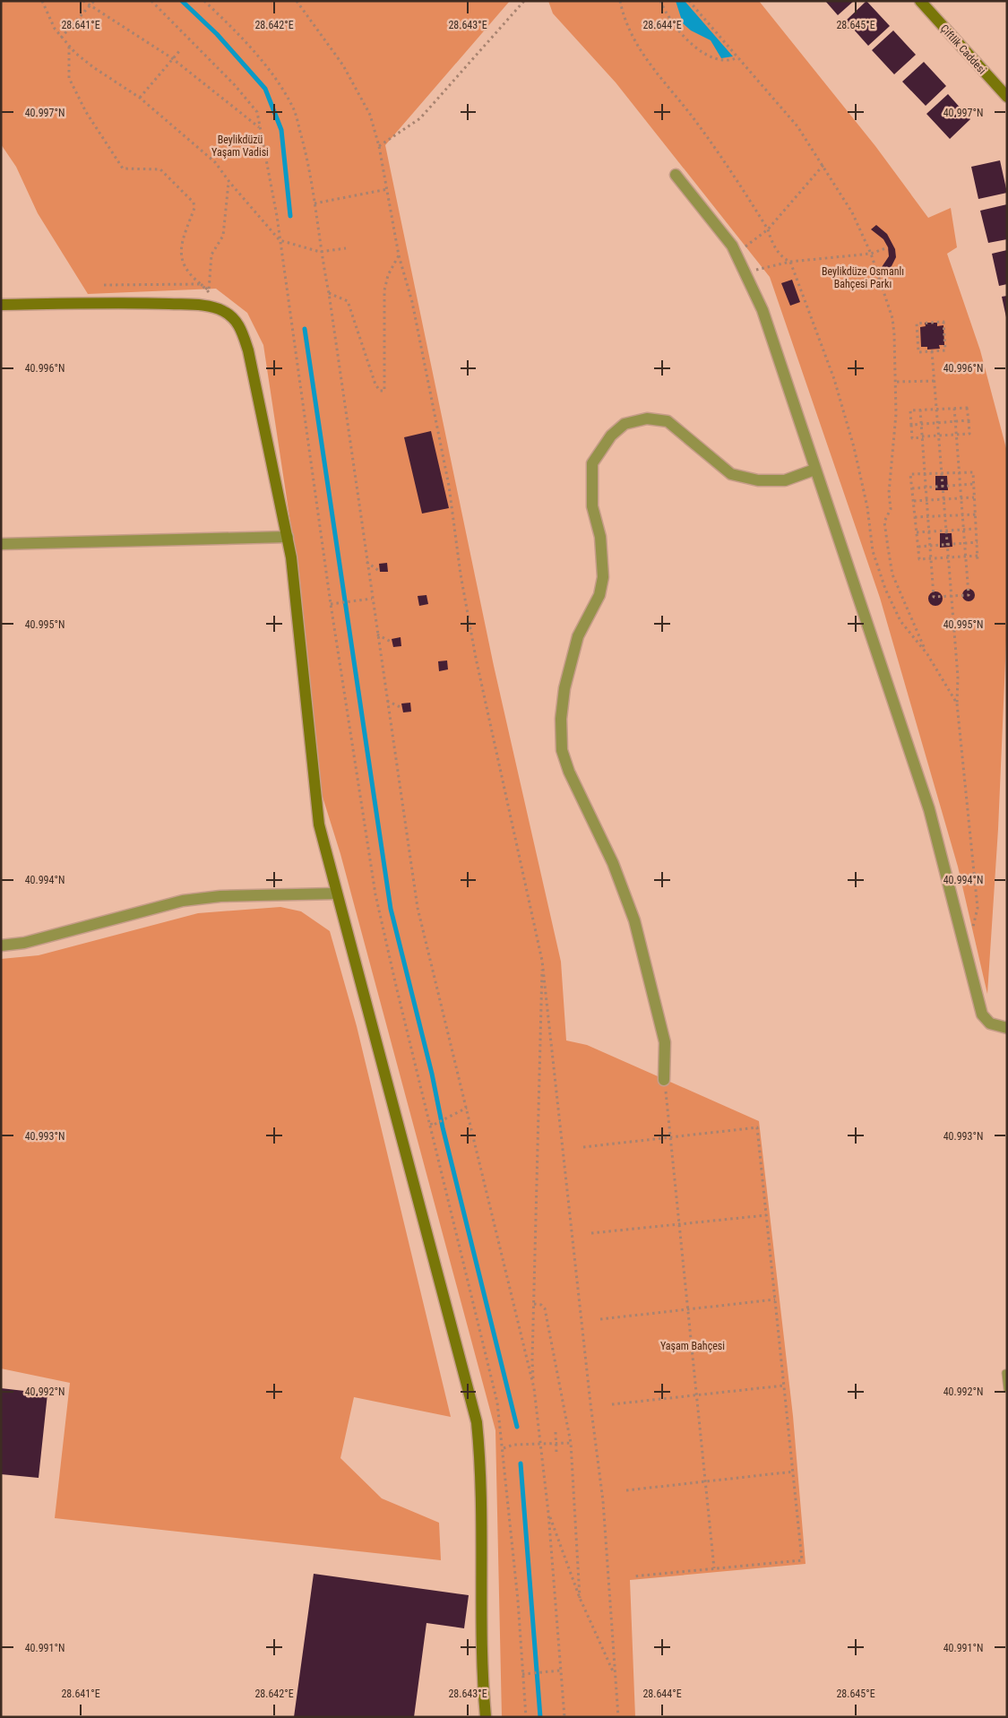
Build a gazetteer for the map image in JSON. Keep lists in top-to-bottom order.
{
  "streets": {
    "street": ["Çiftlik Caddesi"]
  },
  "parks": ["Beylikdüzü Yaşam Vadisi", "Beylikdüze Osmanlı Bahçesi Parkı", "Yaşam Bahçesi"],
  "coordinates": [
    "28.641°E",
    "28.642°E",
    "28.643°E",
    "28.644°E",
    "28.645°E",
    "40.997°N",
    "40.996°N",
    "40.995°N",
    "40.994°N",
    "40.993°N",
    "40.992°N",
    "40.991°N"
  ]
}
